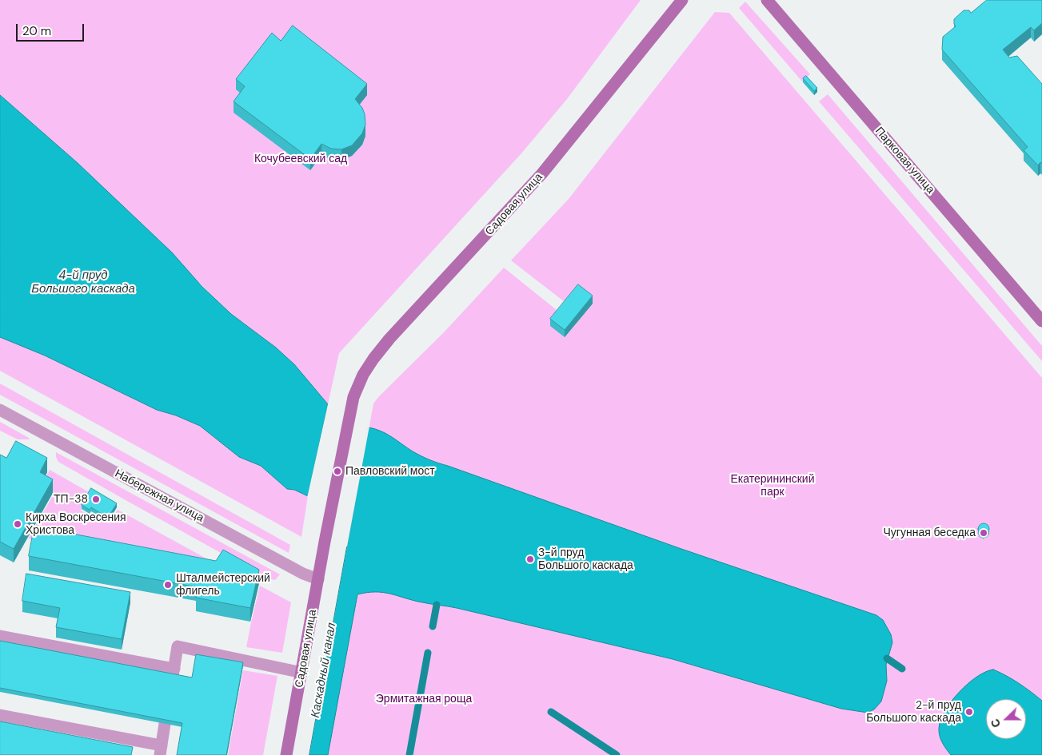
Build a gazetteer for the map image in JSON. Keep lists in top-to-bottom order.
{
  "streets": {
    "main road": ["Парковая улица", "Садовая улица"],
    "street": ["Набережная улица"]
  },
  "crossings": [
    ["Садовая улица", "Набережная улица"]
  ],
  "water": ["4-й пруд Большого каскада", "Каскадный канал"],
  "parks": ["Кочубеевский сад", "Екатерининский парк", "Эрмитажная роща"],
  "places": [
    "Павловский мост",
    "ТП-38",
    "Кирха Воскресения Христова",
    "Чугунная беседка",
    "3-й пруд Большого каскада",
    "Шталмейстерский флигель",
    "2-й пруд Большого каскада"
  ],
  "scale_bar": "20 m",
  "north": "left"
}
